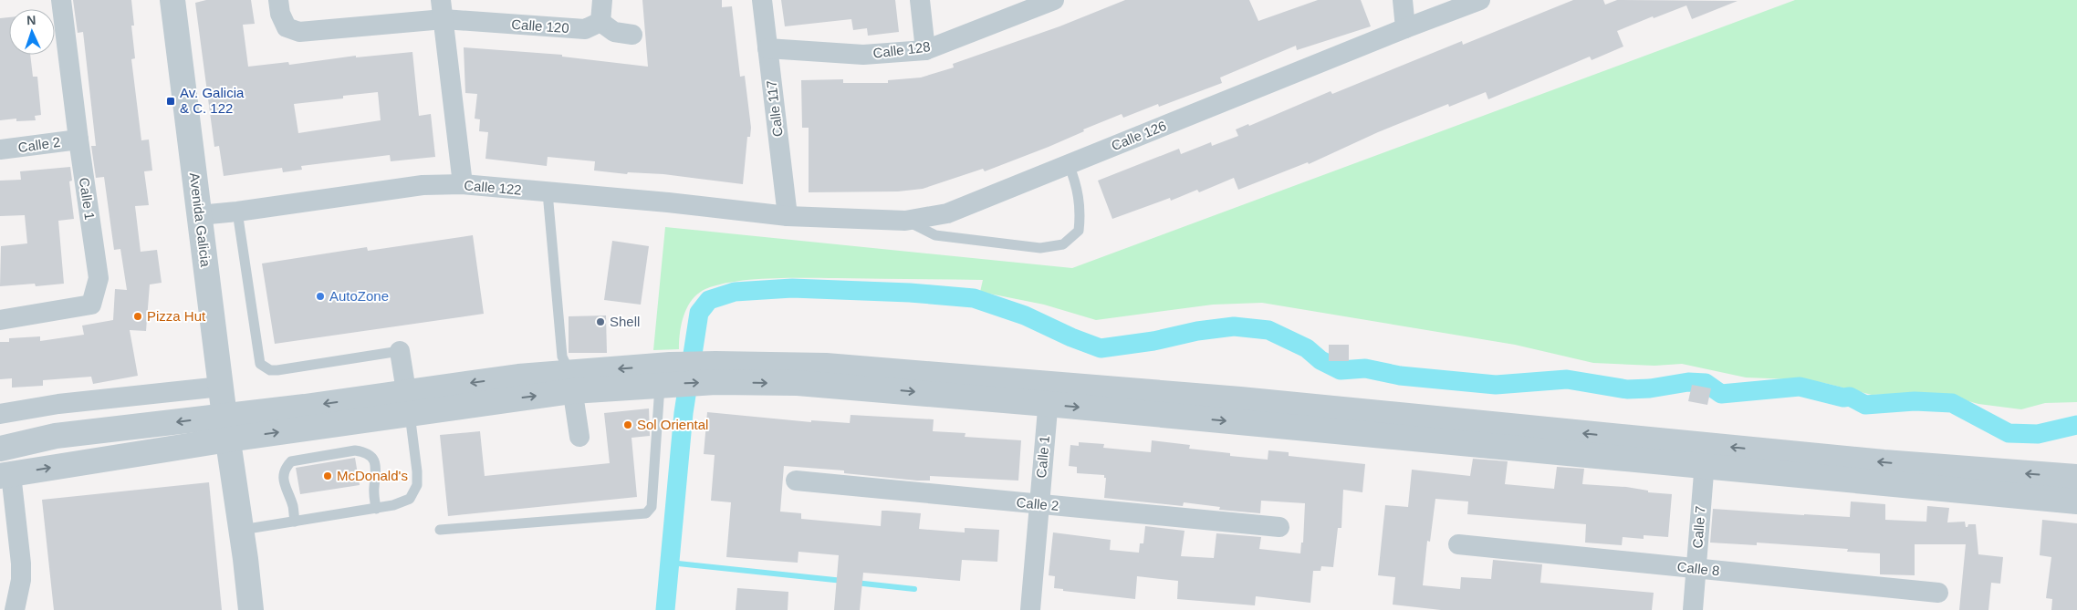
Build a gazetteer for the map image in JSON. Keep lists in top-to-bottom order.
{
  "streets": {
    "street": [
      "Calle 120",
      "Calle 128",
      "Calle 117",
      "Calle 126",
      "Calle 2",
      "Calle 122",
      "Calle 1",
      "Avenida Galicia",
      "Calle 7",
      "Calle 8"
    ]
  },
  "crossings": [
    ["Calle 128", "Calle 117"],
    ["Calle 117", "Calle 126"],
    ["Calle 117", "Calle 122"],
    ["Calle 126", "Calle 122"],
    ["Calle 2", "Calle 1"],
    ["Calle 122", "Avenida Galicia"],
    ["Calle 7", "Calle 8"]
  ],
  "places": {
    "transit": ["Av. Galicia & C. 122"],
    "other": [
      "AutoZone",
      "Pizza Hut",
      "Shell",
      "Sol Oriental",
      "McDonald's"
    ]
  },
  "north": "top"
}
